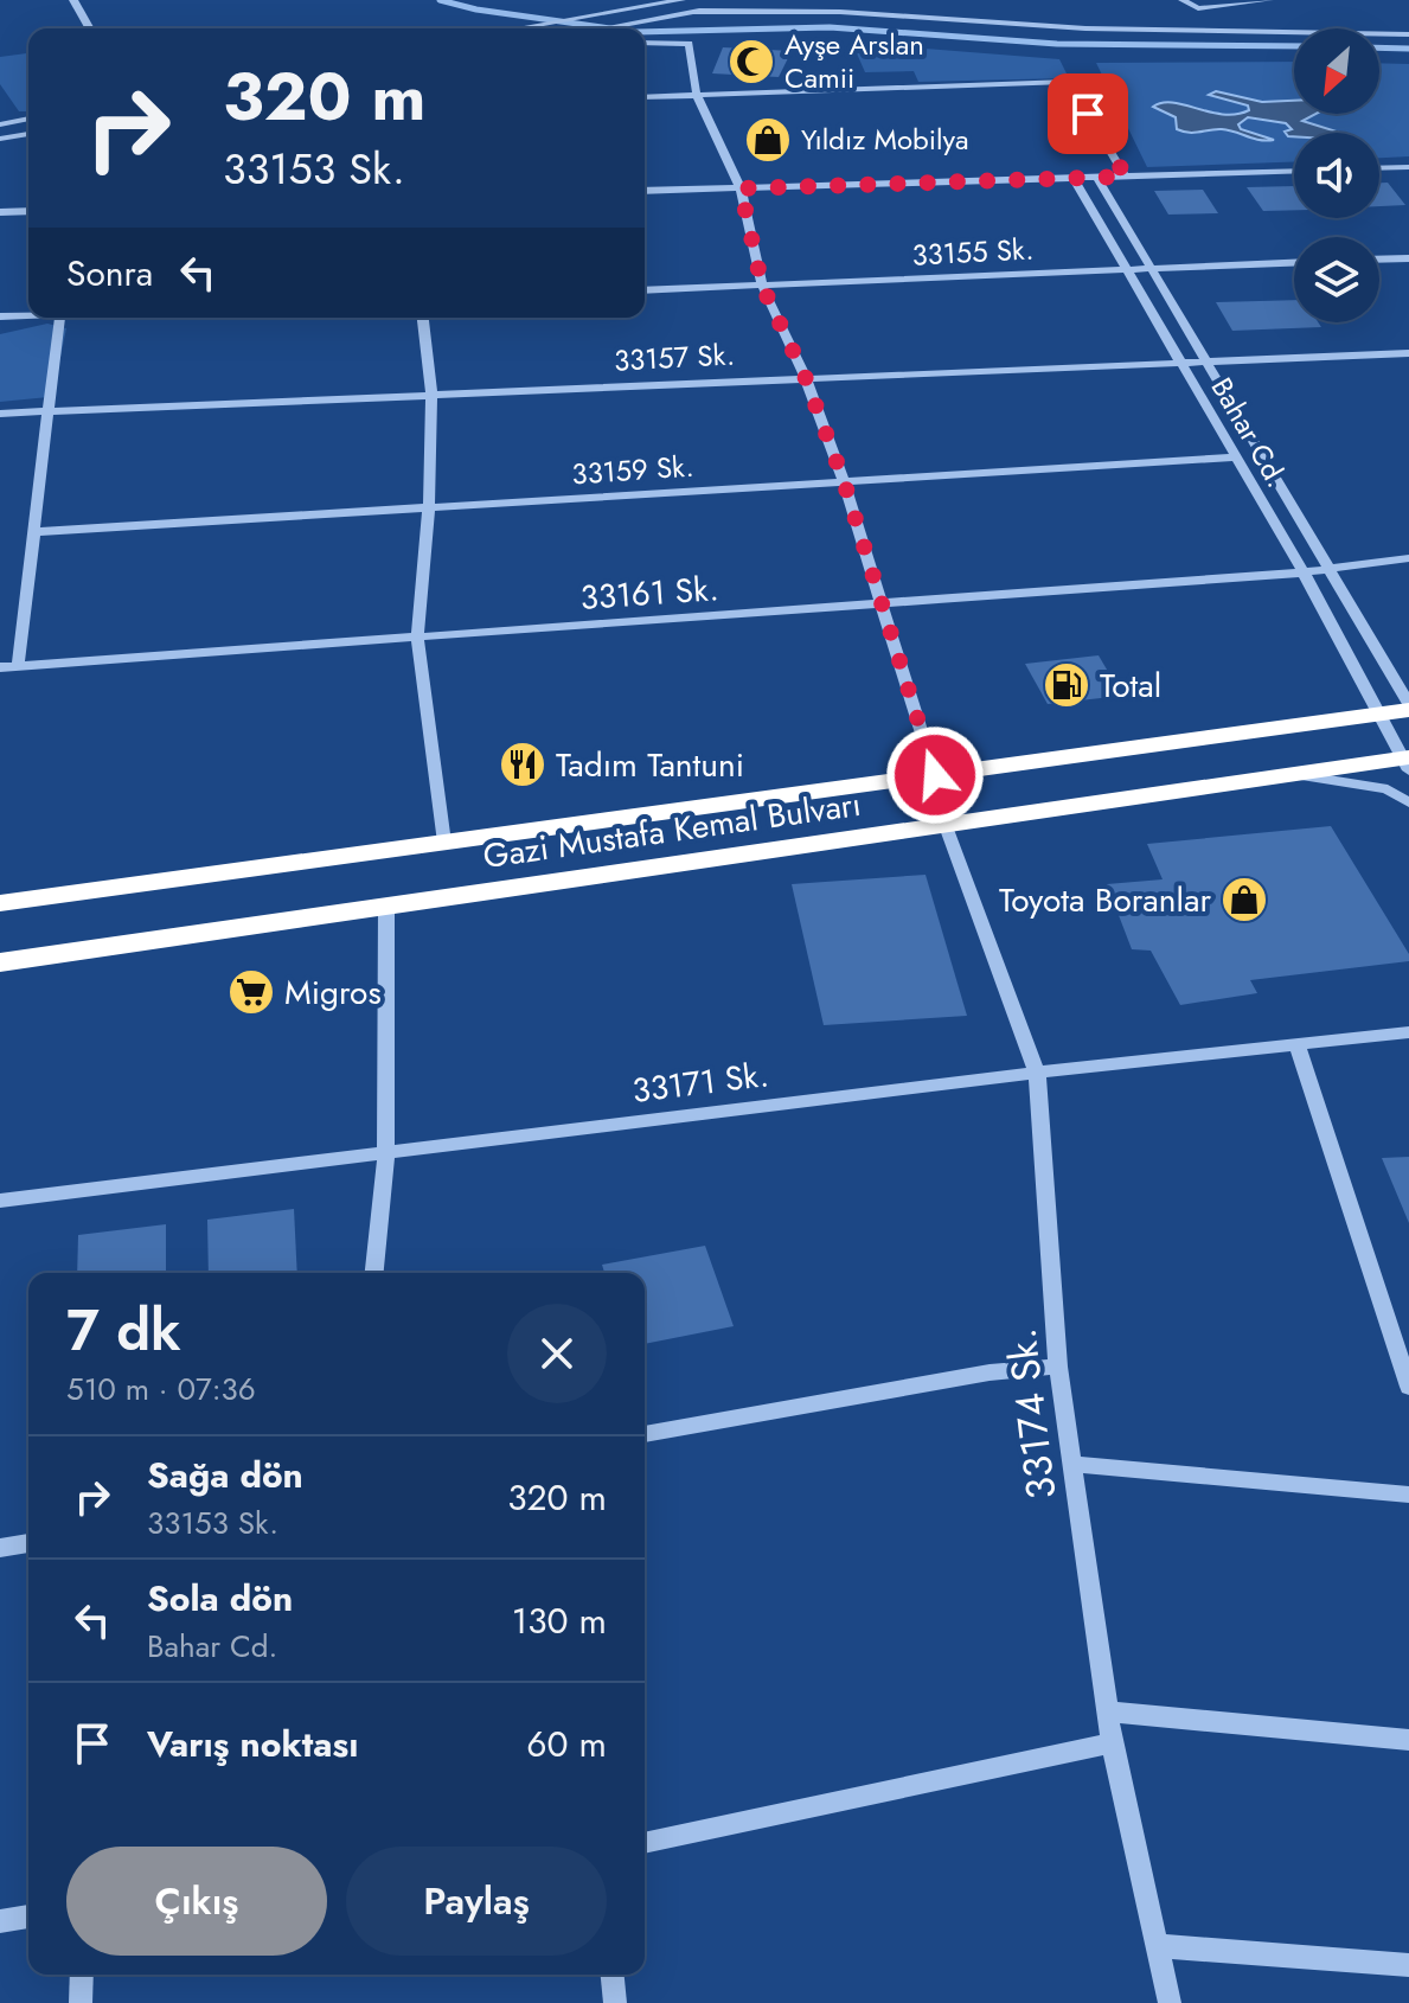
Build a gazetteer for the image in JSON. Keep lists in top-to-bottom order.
{
  "streets": {
    "highway": ["Gazi Mustafa Kemal Bulvarı"],
    "street": [
      "33155 Sk.",
      "33157 Sk.",
      "Bahar Cd.",
      "33159 Sk.",
      "33161 Sk.",
      "33171 Sk.",
      "33174 Sk."
    ]
  },
  "crossings": [
    ["33155 Sk.", "Bahar Cd."],
    ["33157 Sk.", "Bahar Cd."],
    ["Bahar Cd.", "33159 Sk."],
    ["Bahar Cd.", "33161 Sk."],
    ["Bahar Cd.", "Gazi Mustafa Kemal Bulvarı"],
    ["Gazi Mustafa Kemal Bulvarı", "33174 Sk."],
    ["33171 Sk.", "33174 Sk."]
  ],
  "places": {
    "mosque": ["Ayşe Arslan Camii"],
    "shop": ["Yıldız Mobilya", "Toyota Boranlar"],
    "fuel station": ["Total"],
    "restaurant": ["Tadım Tantuni"],
    "supermarket": ["Migros"]
  },
  "north": "bottom left",
  "page": {
    "turn": ["320 m", "33153 Sk."],
    "then": "Sonra",
    "heading": ["7 dk", "510 m · 07:36"],
    "list": [
      {
        "name": "Sağa dön",
        "note": "33153 Sk.",
        "value": "320 m"
      },
      {
        "name": "Sola dön",
        "note": "Bahar Cd.",
        "value": "130 m"
      },
      {
        "name": "Varış noktası",
        "value": "60 m"
      }
    ],
    "buttons": ["Çıkış", "Paylaş"]
  }
}
